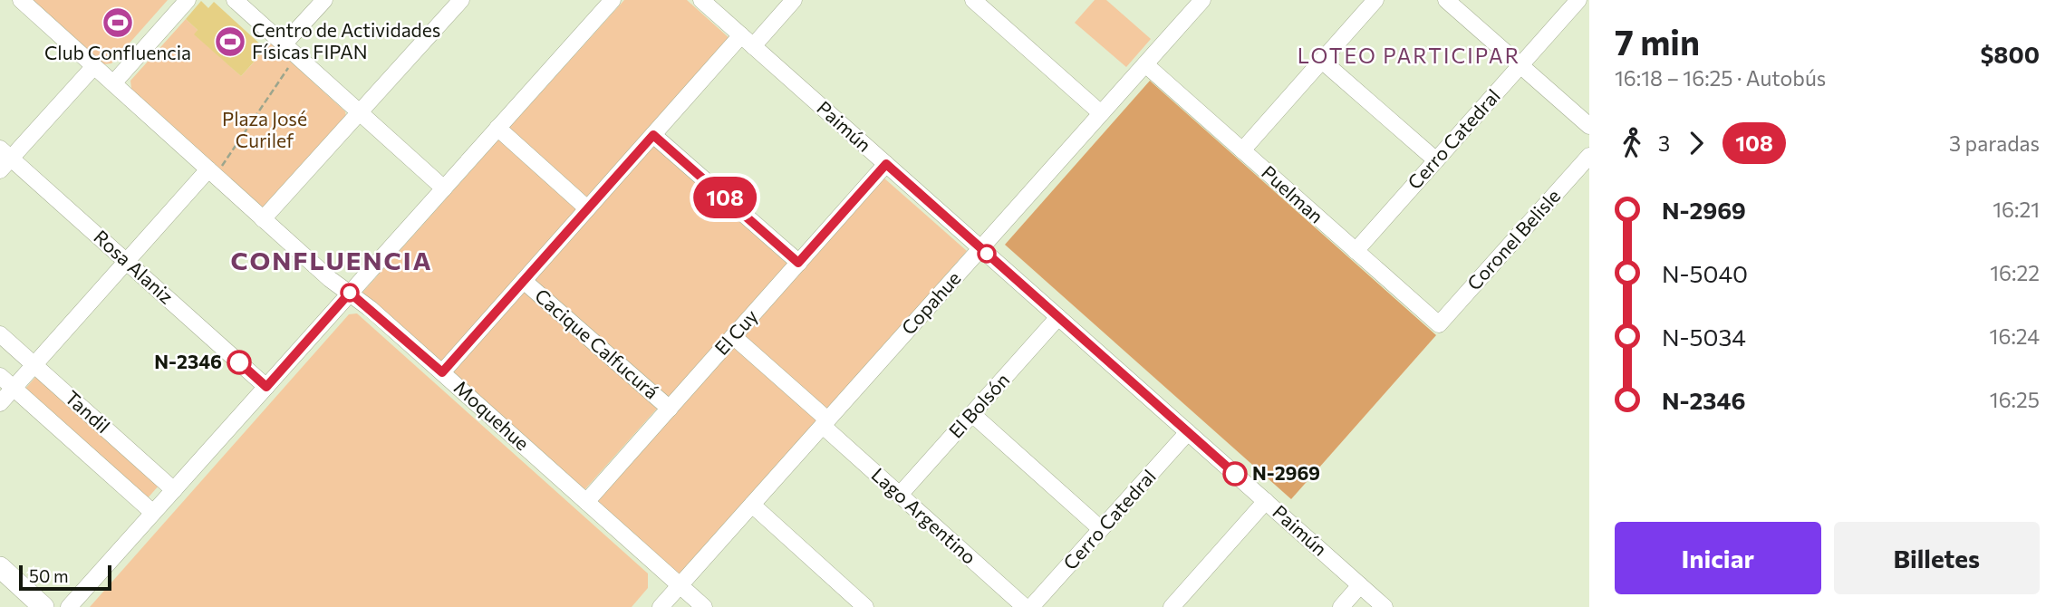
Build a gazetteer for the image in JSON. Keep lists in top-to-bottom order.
{
  "streets": {
    "street": [
      "Paimún",
      "Cerro Catedral",
      "Puelman",
      "Coronel Belisle",
      "Rosa Alaniz",
      "Copahue",
      "El Cuy",
      "Cacique Calfucurá",
      "El Bolsón",
      "Tandil",
      "Moquehue",
      "Lago Argentino"
    ]
  },
  "crossings": [
    ["Paimún", "Cerro Catedral"],
    ["Paimún", "Copahue"],
    ["Paimún", "El Cuy"],
    ["Paimún", "El Bolsón"],
    ["Cerro Catedral", "Puelman"],
    ["Puelman", "Coronel Belisle"],
    ["Puelman", "Copahue"],
    ["Copahue", "Moquehue"],
    ["Copahue", "Lago Argentino"],
    ["El Cuy", "Cacique Calfucurá"],
    ["El Cuy", "Moquehue"],
    ["El Cuy", "Lago Argentino"],
    ["El Bolsón", "Lago Argentino"]
  ],
  "districts": ["LOTEO PARTICIPAR", "CONFLUENCIA"],
  "parks": ["Plaza José Curilef"],
  "places": {
    "sports": ["Club Confluencia", "Centro de Actividades Físicas FIPAN"],
    "other": ["N-2346", "N-2969"]
  },
  "lines": ["bus line 108"],
  "scale_bar": "50 m",
  "page": {
    "on_map": "108",
    "heading": ["7 min", "16:18 – 16:25 · Autobús", "$800"],
    "legs": ["3", "108", "3 paradas"],
    "list": [
      {
        "name": "N-2969",
        "value": "16:21"
      },
      {
        "name": "N-5040",
        "value": "16:22"
      },
      {
        "name": "N-5034",
        "value": "16:24"
      },
      {
        "name": "N-2346",
        "value": "16:25"
      }
    ],
    "buttons": ["Iniciar", "Billetes"],
    "scale": "50 m"
  }
}
